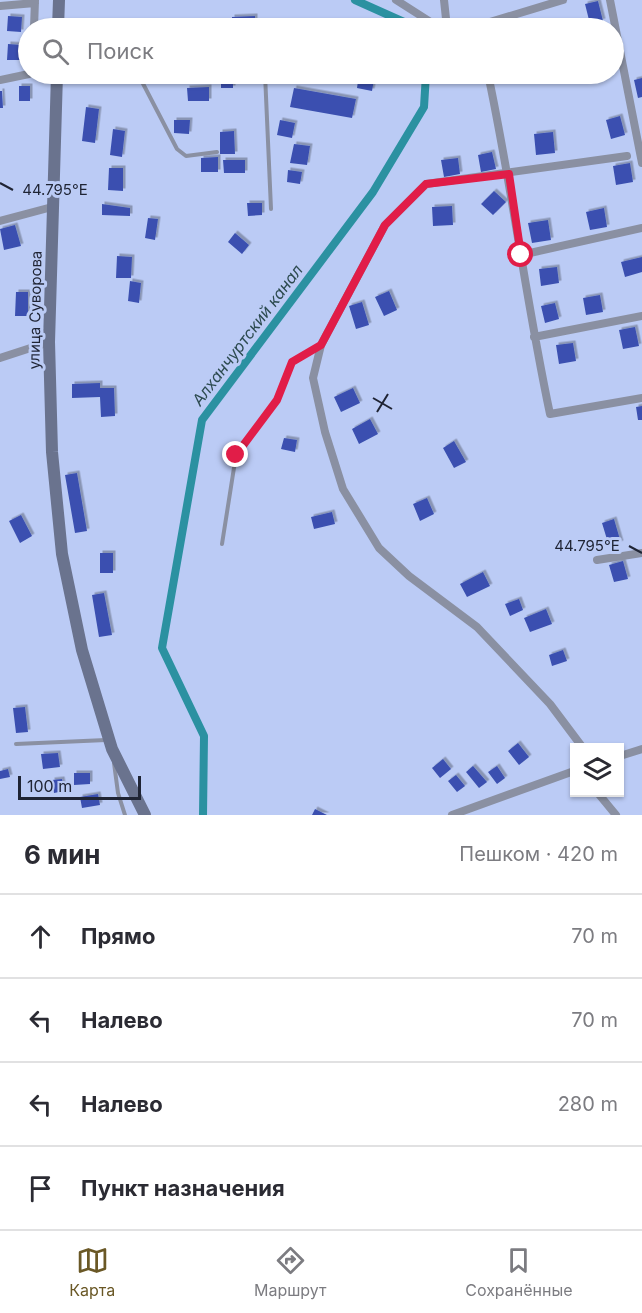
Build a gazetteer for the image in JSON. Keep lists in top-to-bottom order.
{
  "streets": {
    "main road": ["улица Суворова"]
  },
  "water": ["Алханчуртский канал"],
  "scale_bar": "100 m",
  "page": {
    "search": "Поиск",
    "scale": "100 m",
    "heading": ["6 мин", "Пешком · 420 m"],
    "list": [
      ["Прямо", "70 m"],
      ["Налево", "70 m"],
      ["Налево", "280 m"],
      "Пункт назначения"
    ],
    "nav": ["Карта", "Маршрут", "Сохранённые"]
  },
  "coordinates": ["44.795°E"]
}
